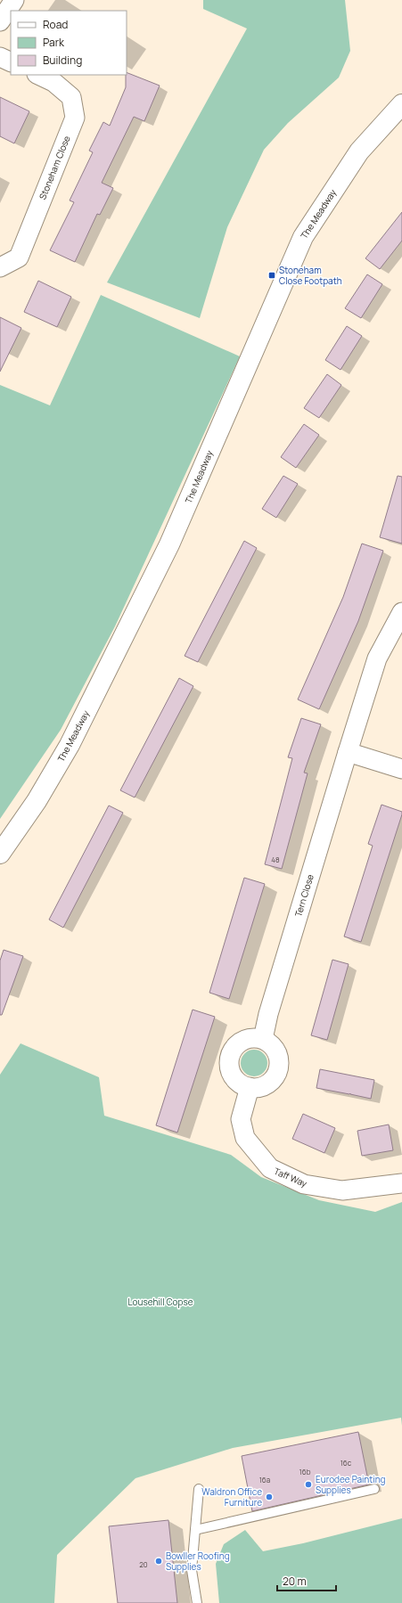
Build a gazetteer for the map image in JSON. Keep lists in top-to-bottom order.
{
  "streets": {
    "street": [
      "Stoneham Close",
      "The Meadway",
      "Tern Close",
      "Taff Way"
    ]
  },
  "crossings": [
    ["Tern Close", "Taff Way"]
  ],
  "parks": ["Lousehill Copse"],
  "places": {
    "transit": ["Stoneham Close Footpath"],
    "other": ["Eurodee Painting Supplies", "Waldron Office Furniture", "Bowller Roofing Supplies"]
  },
  "house_numbers": [
    "48",
    "16c",
    "16b",
    "16a",
    "20"
  ],
  "legend": ["Road", "Park", "Building"],
  "scale_bar": "20 m"
}
